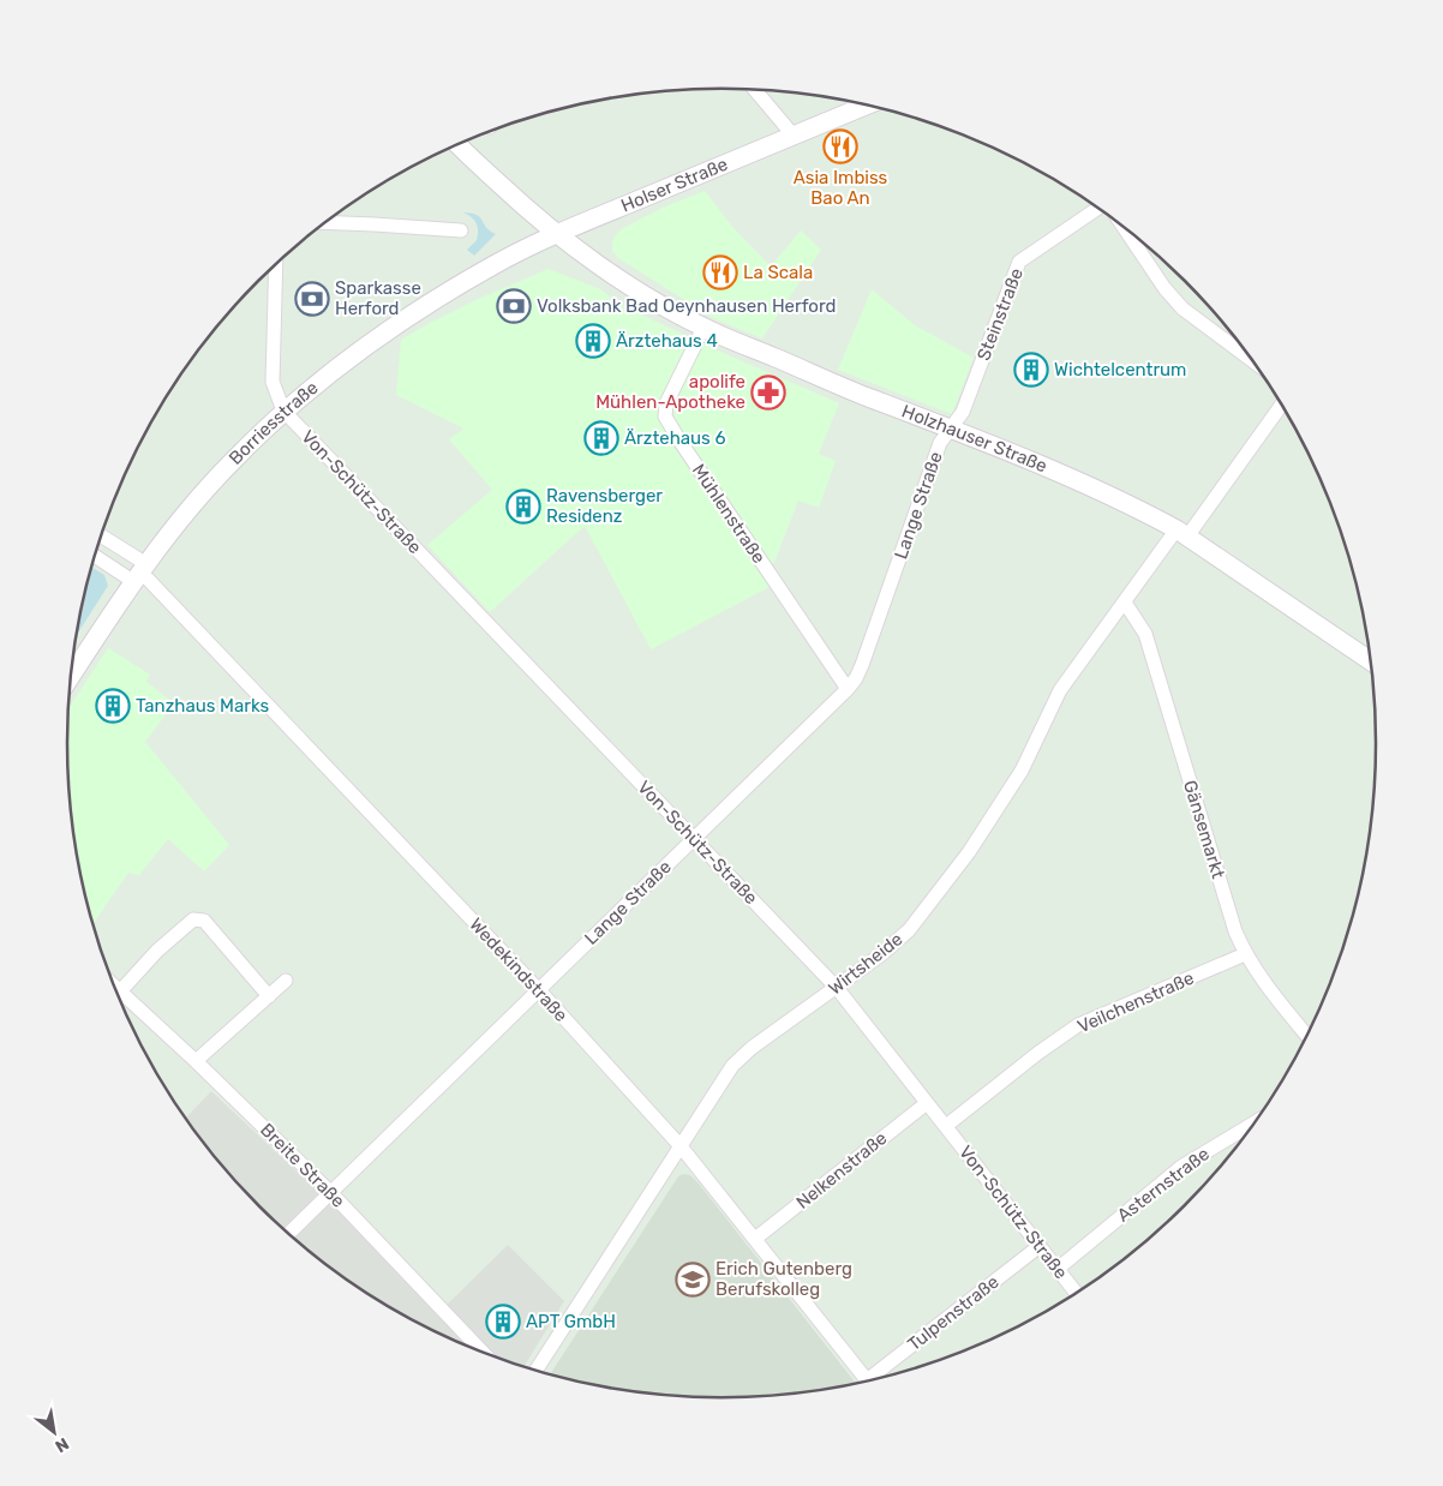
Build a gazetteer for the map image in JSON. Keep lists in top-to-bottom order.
{
  "streets": {
    "main road": ["Holser Straße", "Borriesstraße", "Holzhauser Straße"],
    "street": [
      "Steinstraße",
      "Von-Schütz-Straße",
      "Lange Straße",
      "Mühlenstraße",
      "Gänsemarkt",
      "Wirtsheide",
      "Wedekindstraße",
      "Veilchenstraße",
      "Breite Straße",
      "Nelkenstraße",
      "Asternstraße",
      "Tulpenstraße"
    ]
  },
  "crossings": [
    ["Holser Straße", "Borriesstraße"],
    ["Holser Straße", "Holzhauser Straße"],
    ["Steinstraße", "Holzhauser Straße"],
    ["Steinstraße", "Lange Straße"],
    ["Borriesstraße", "Holzhauser Straße"],
    ["Borriesstraße", "Von-Schütz-Straße"],
    ["Borriesstraße", "Wedekindstraße"],
    ["Holzhauser Straße", "Lange Straße"],
    ["Holzhauser Straße", "Mühlenstraße"],
    ["Holzhauser Straße", "Wirtsheide"],
    ["Von-Schütz-Straße", "Lange Straße"],
    ["Von-Schütz-Straße", "Wirtsheide"],
    ["Von-Schütz-Straße", "Veilchenstraße"],
    ["Von-Schütz-Straße", "Nelkenstraße"],
    ["Von-Schütz-Straße", "Asternstraße"],
    ["Von-Schütz-Straße", "Tulpenstraße"],
    ["Lange Straße", "Mühlenstraße"],
    ["Lange Straße", "Wedekindstraße"],
    ["Lange Straße", "Breite Straße"],
    ["Gänsemarkt", "Wirtsheide"],
    ["Gänsemarkt", "Veilchenstraße"],
    ["Wirtsheide", "Wedekindstraße"],
    ["Wedekindstraße", "Nelkenstraße"]
  ],
  "places": {
    "restaurant": ["Asia Imbiss Bao An", "La Scala"],
    "bank": ["Sparkasse Herford", "Volksbank Bad Oeynhausen Herford"],
    "building": [
      "Ärztehaus 4",
      "Wichtelcentrum",
      "Ärztehaus 6",
      "Ravensberger Residenz",
      "Tanzhaus Marks",
      "APT GmbH"
    ],
    "pharmacy": ["apolife Mühlen-Apotheke"],
    "school or university": ["Erich Gutenberg Berufskolleg"]
  },
  "north": "bottom right"
}
